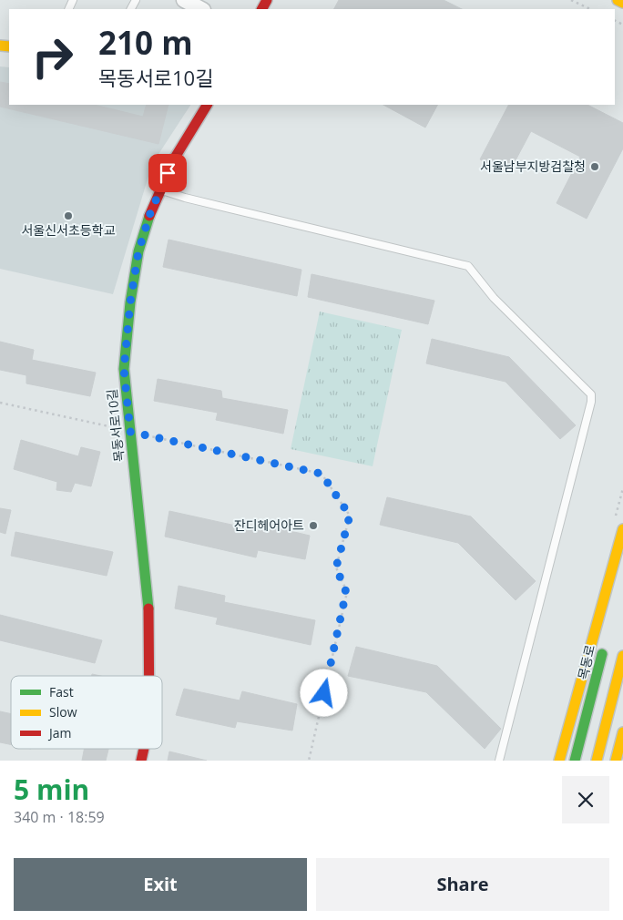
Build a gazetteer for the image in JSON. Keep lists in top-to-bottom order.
{
  "streets": {
    "street": ["목동서로10길", "목동로"]
  },
  "places": ["서울남부지방검찰청", "서울신서초등학교", "잔디헤어아트"],
  "legend": ["Fast", "Slow", "Jam"],
  "page": {
    "turn": ["210 m", "목동서로10길"],
    "heading": ["5 min", "340 m · 18:59"],
    "buttons": ["Exit", "Share"]
  }
}
